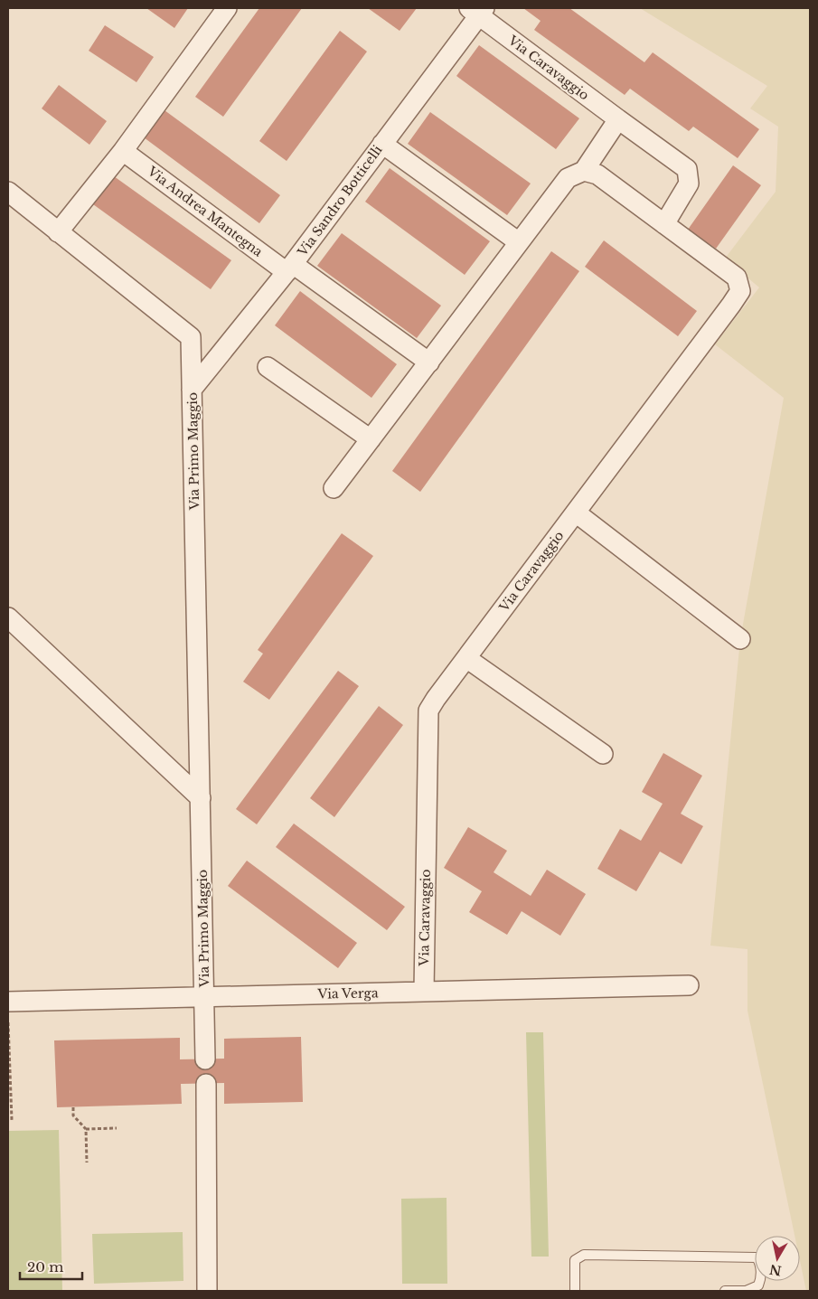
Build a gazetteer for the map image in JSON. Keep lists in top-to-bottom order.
{
  "streets": {
    "street": [
      "Via Caravaggio",
      "Via Sandro Botticelli",
      "Via Andrea Mantegna",
      "Via Primo Maggio",
      "Via Verga"
    ]
  },
  "crossings": [
    ["Via Caravaggio", "Via Sandro Botticelli"],
    ["Via Caravaggio", "Via Verga"],
    ["Via Sandro Botticelli", "Via Andrea Mantegna"],
    ["Via Sandro Botticelli", "Via Primo Maggio"],
    ["Via Primo Maggio", "Via Verga"]
  ],
  "scale_bar": "20 m",
  "north": "bottom"
}
